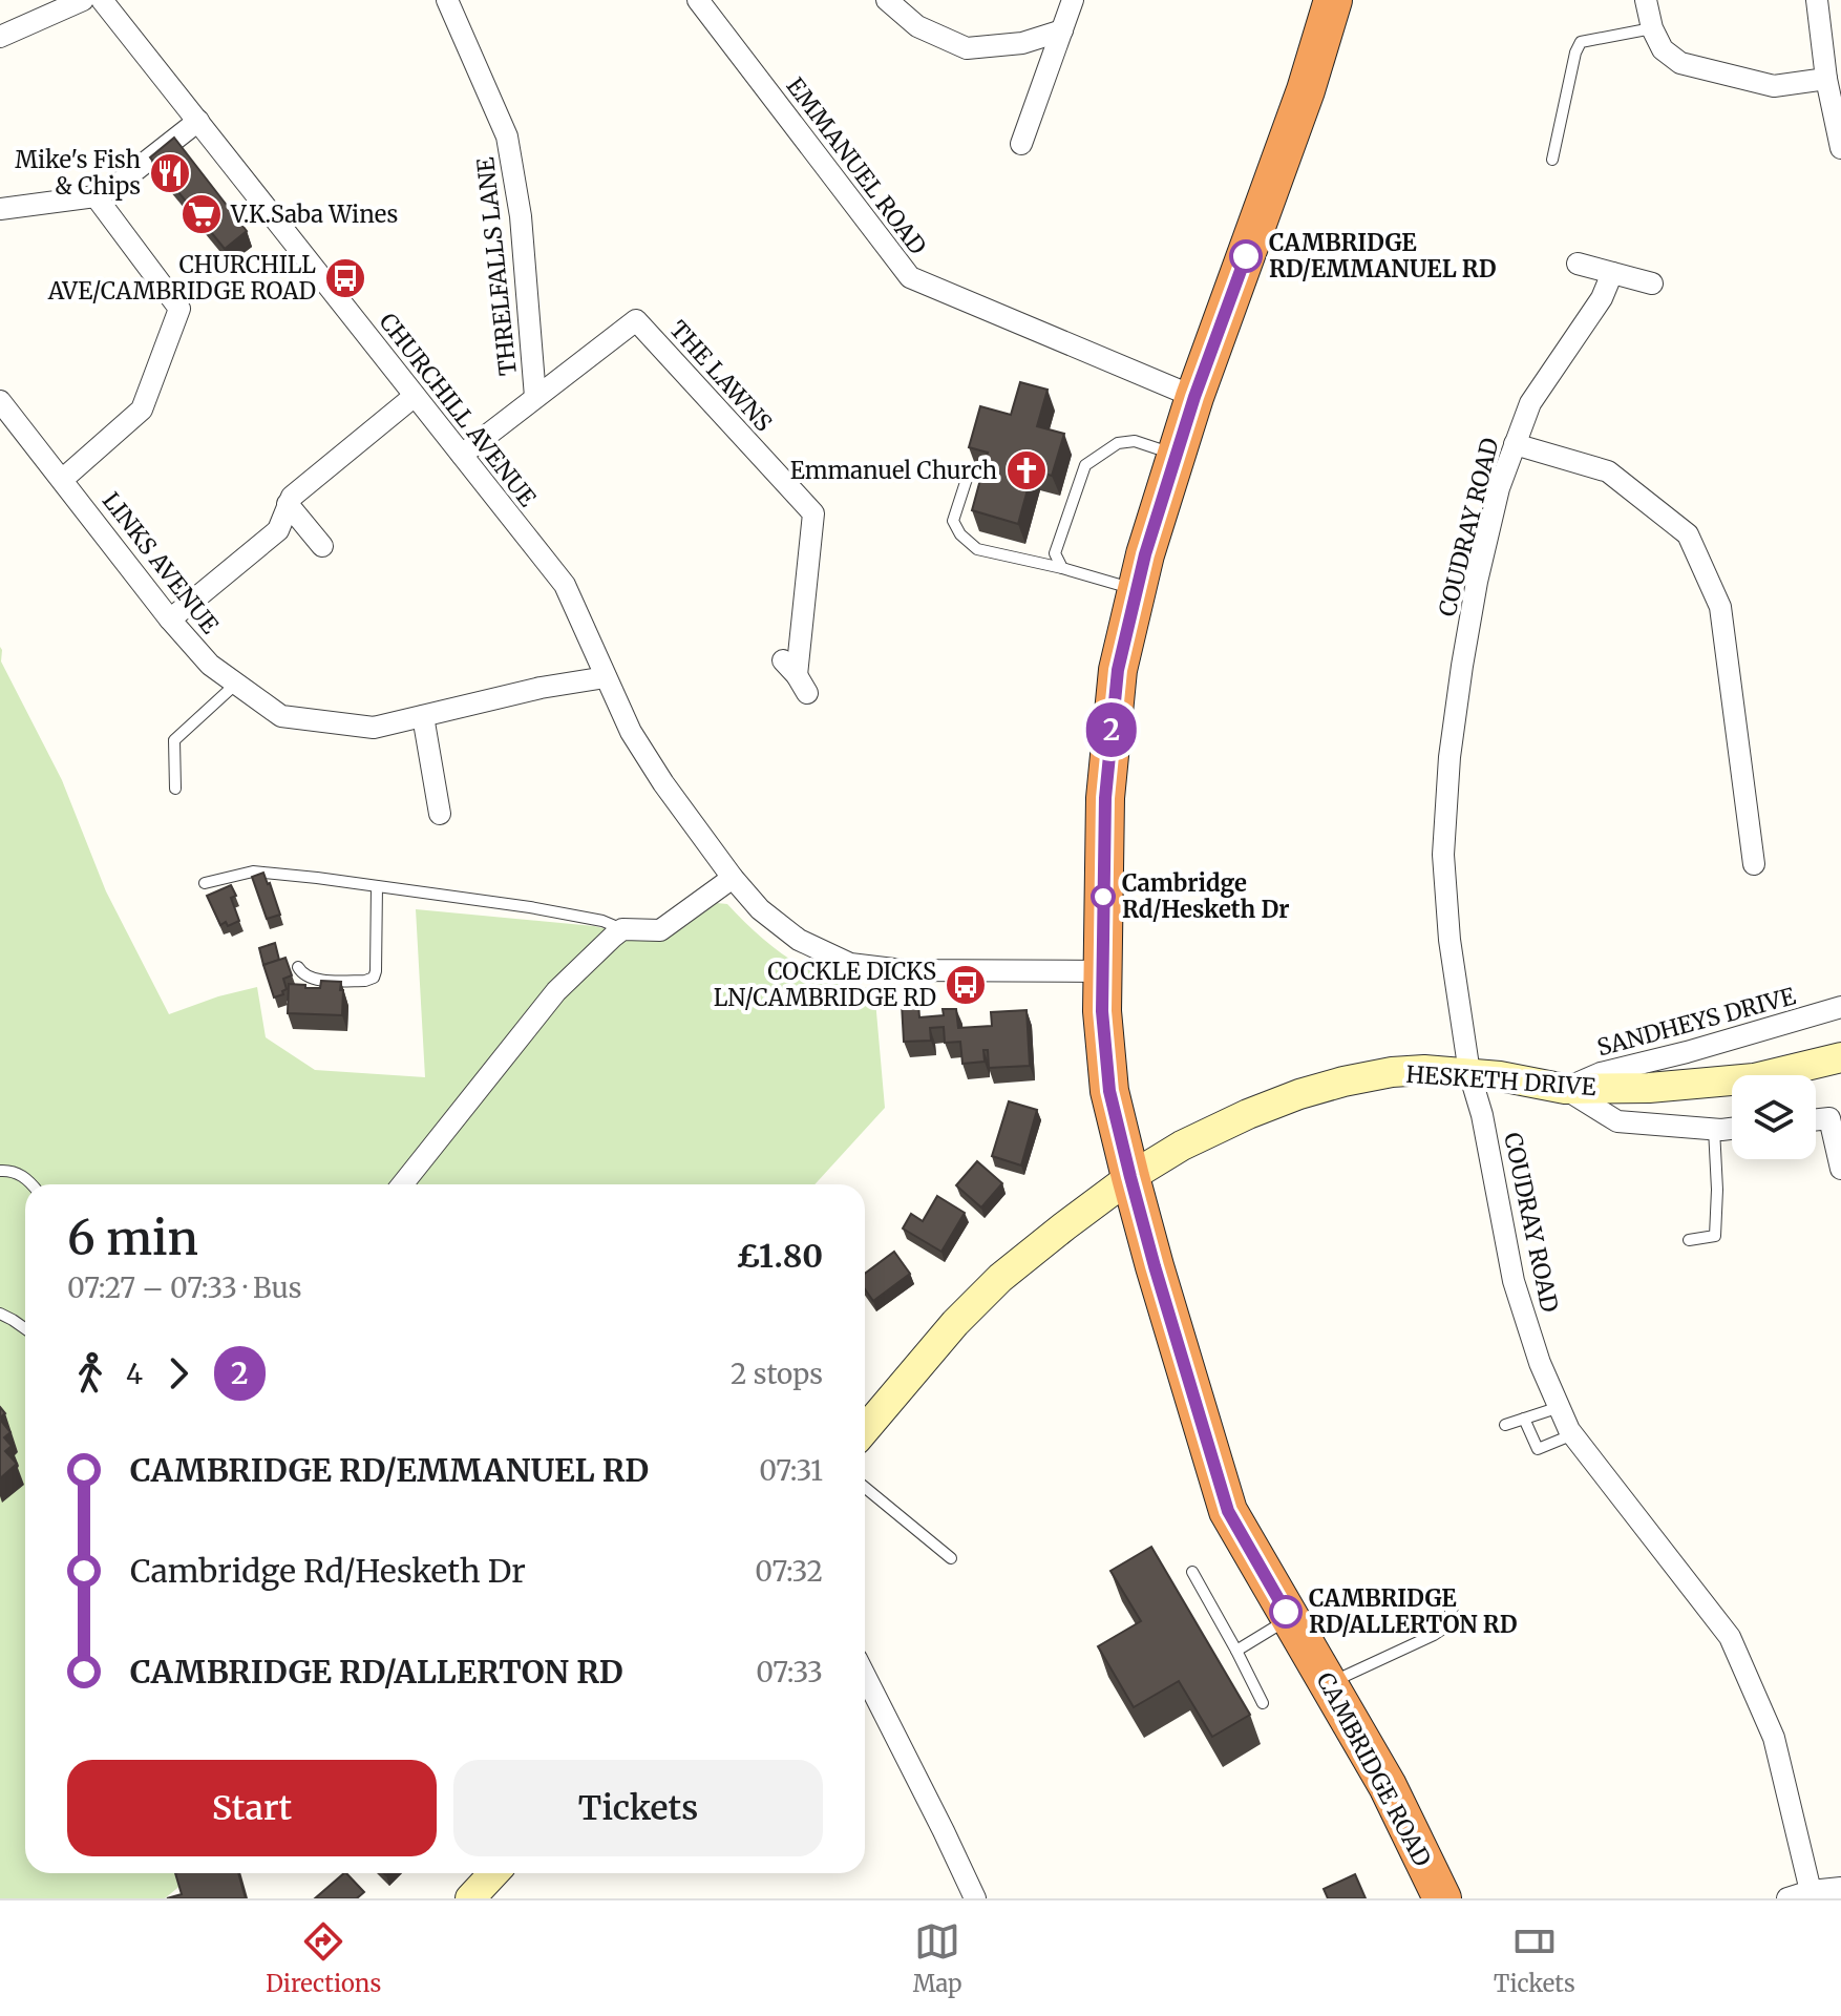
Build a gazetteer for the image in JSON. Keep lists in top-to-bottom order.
{
  "streets": {
    "highway": ["CAMBRIDGE ROAD"],
    "street": [
      "EMMANUEL ROAD",
      "THRELFALLS LANE",
      "THE LAWNS",
      "CHURCHILL AVENUE",
      "COUDRAY ROAD",
      "LINKS AVENUE",
      "SANDHEYS DRIVE",
      "HESKETH DRIVE"
    ]
  },
  "crossings": [
    ["EMMANUEL ROAD", "CAMBRIDGE ROAD"],
    ["THRELFALLS LANE", "THE LAWNS"],
    ["THRELFALLS LANE", "CHURCHILL AVENUE"],
    ["CHURCHILL AVENUE", "LINKS AVENUE"],
    ["CHURCHILL AVENUE", "CAMBRIDGE ROAD"],
    ["COUDRAY ROAD", "HESKETH DRIVE"],
    ["SANDHEYS DRIVE", "HESKETH DRIVE"],
    ["HESKETH DRIVE", "CAMBRIDGE ROAD"]
  ],
  "places": {
    "restaurant": ["Mike's Fish & Chips"],
    "supermarket": ["V.K.Saba Wines"],
    "other": ["CAMBRIDGE RD/EMMANUEL RD", "Cambridge Rd/Hesketh Dr", "CAMBRIDGE RD/ALLERTON RD"],
    "bus stop": ["CHURCHILL AVE/CAMBRIDGE ROAD", "COCKLE DICKS LN/CAMBRIDGE RD"],
    "church": ["Emmanuel Church"]
  },
  "lines": ["bus line 2"],
  "page": {
    "on_map": "2",
    "heading": ["6 min", "07:27 – 07:33 · Bus", "£1.80"],
    "legs": ["4", "2", "2 stops"],
    "list": [
      {
        "name": "CAMBRIDGE RD/EMMANUEL RD",
        "value": "07:31"
      },
      {
        "name": "Cambridge Rd/Hesketh Dr",
        "value": "07:32"
      },
      {
        "name": "CAMBRIDGE RD/ALLERTON RD",
        "value": "07:33"
      }
    ],
    "buttons": ["Start", "Tickets"],
    "tabs": ["Directions", "Map", "Tickets"]
  }
}
